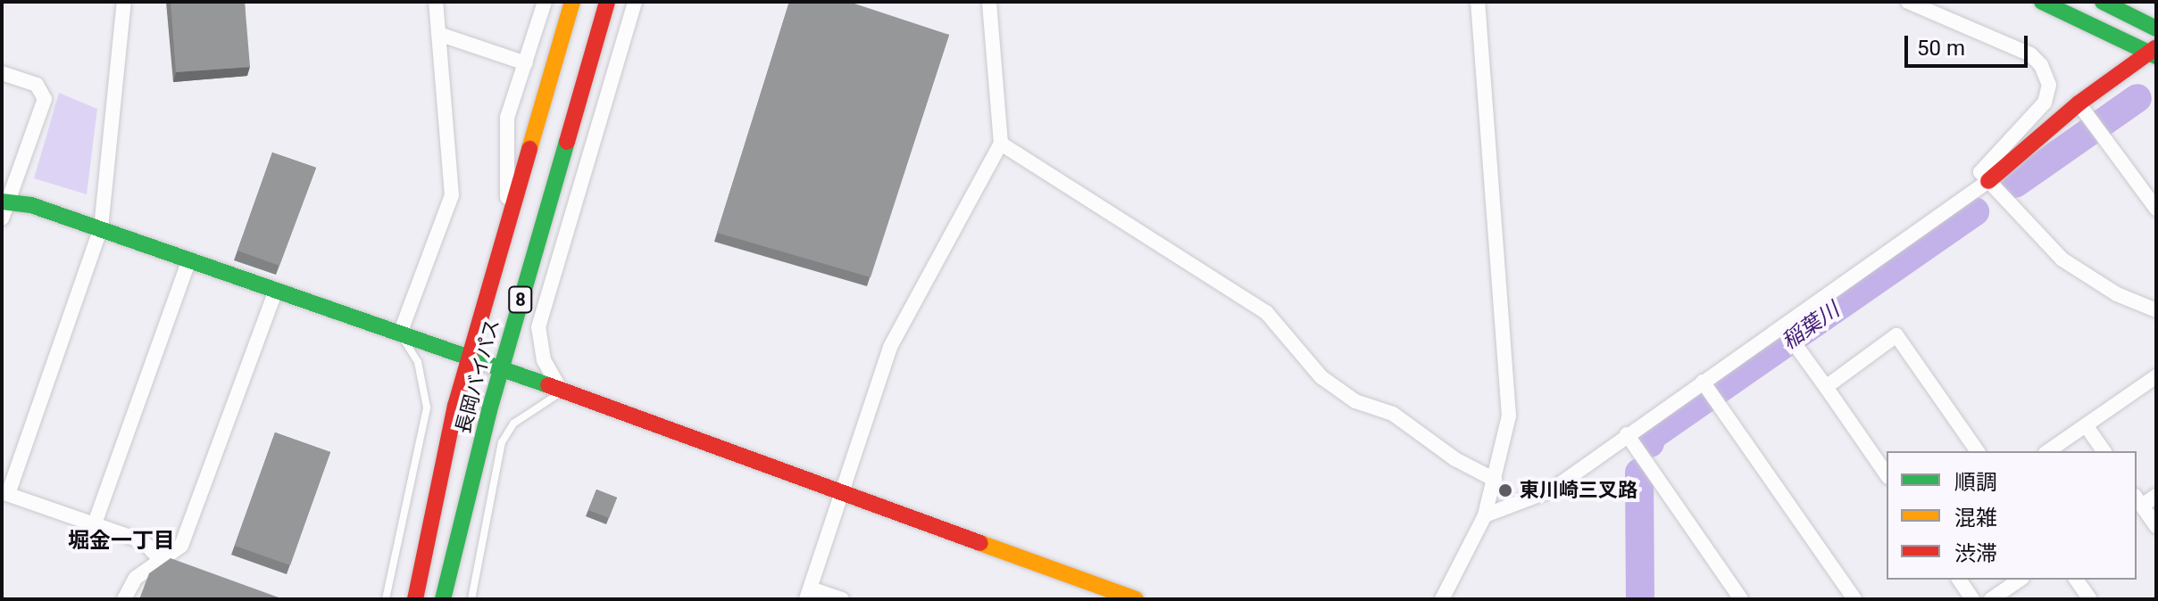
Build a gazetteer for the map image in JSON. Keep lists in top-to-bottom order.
{
  "streets": {
    "main road": ["8", "長岡バイパス"]
  },
  "districts": ["堀金一丁目"],
  "water": ["稲葉川"],
  "places": ["東川崎三叉路"],
  "legend": ["順調", "混雑", "渋滞"],
  "scale_bar": "50 m"
}
